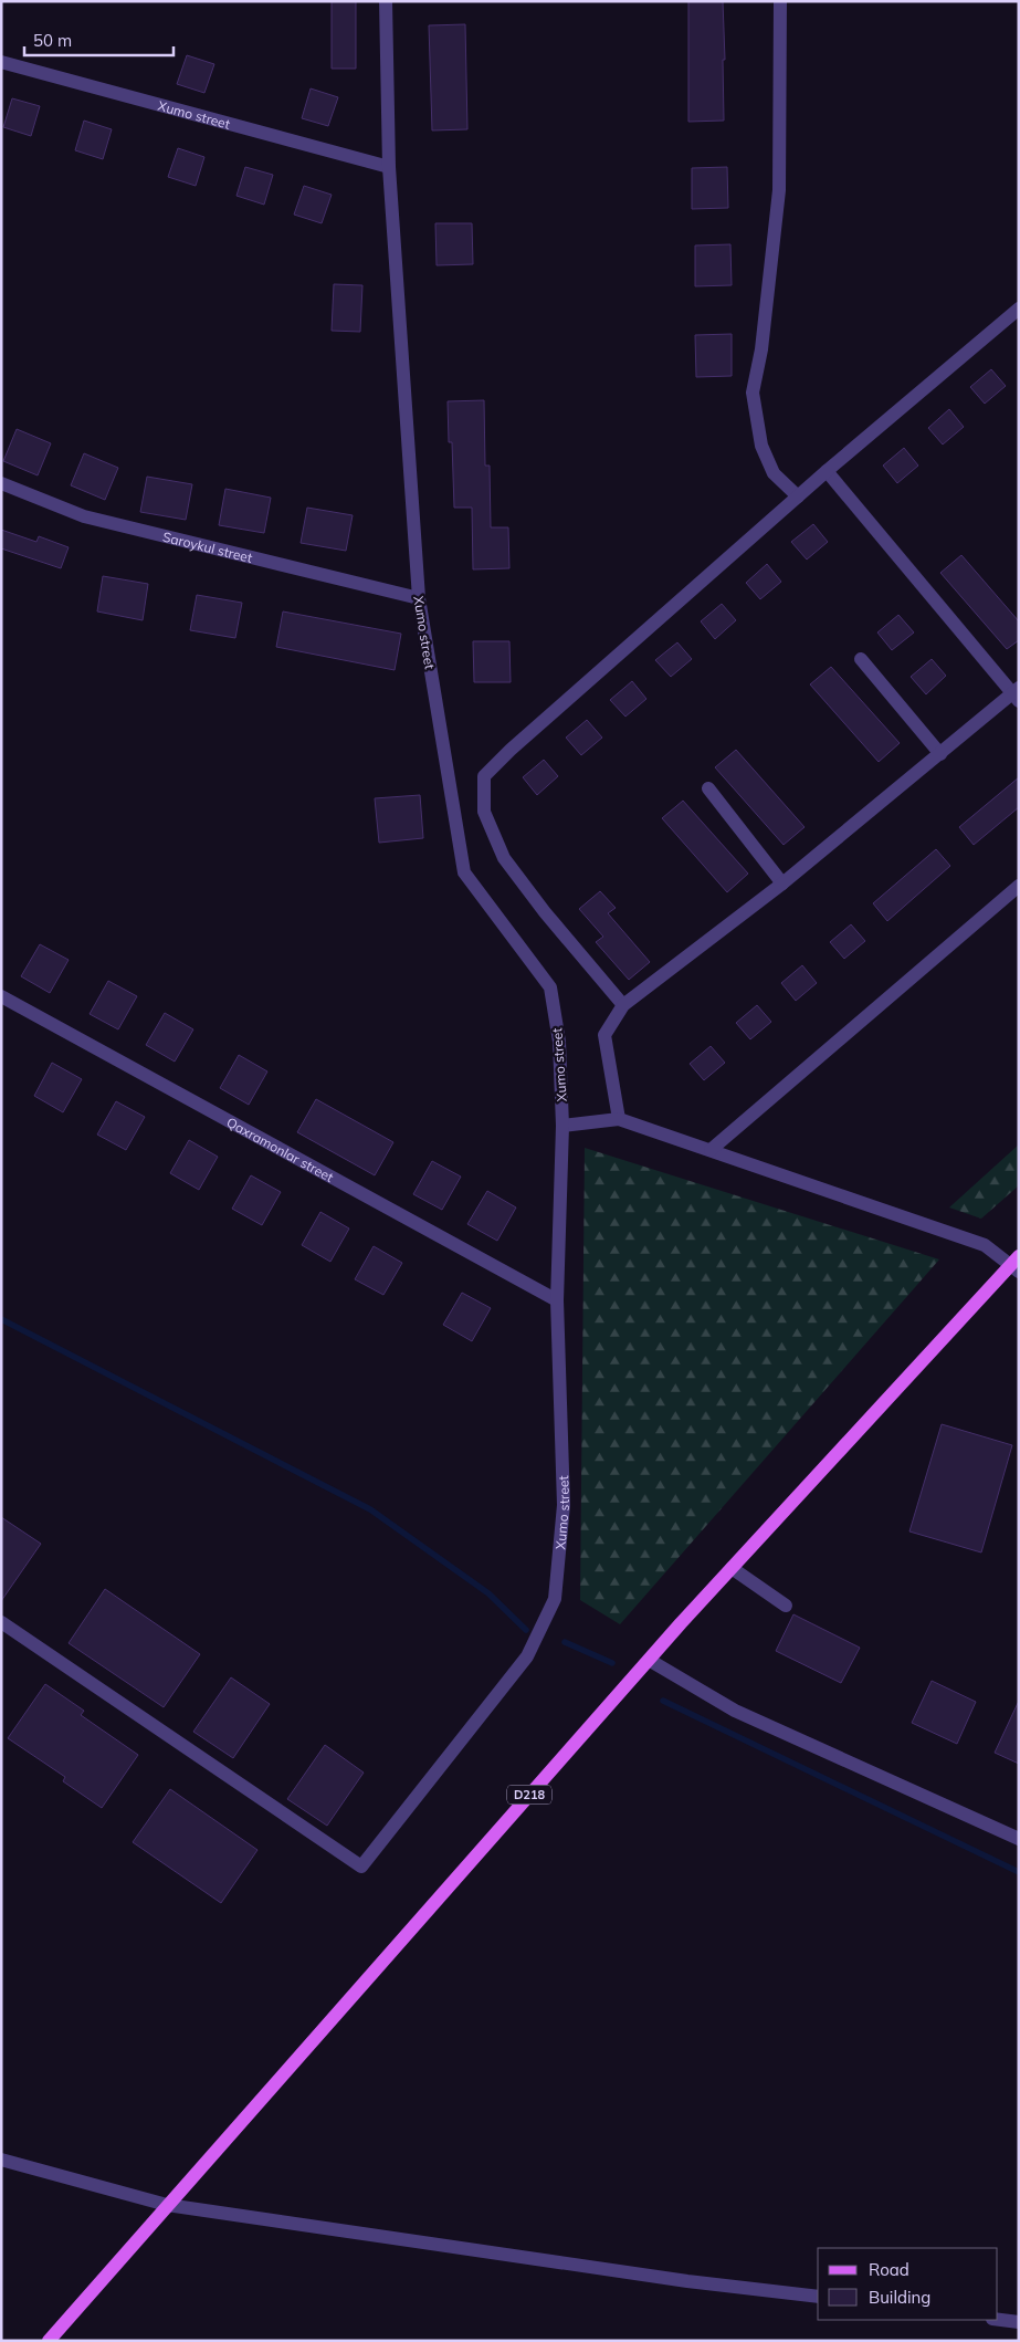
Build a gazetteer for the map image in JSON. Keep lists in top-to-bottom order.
{
  "streets": {
    "main road": ["D218"],
    "street": ["Xumo street", "Saroykul street", "Qaxramonlar street"]
  },
  "crossings": [
    ["Xumo street", "Saroykul street"],
    ["Xumo street", "Qaxramonlar street"]
  ],
  "legend": ["Road", "Building"],
  "scale_bar": "50 m"
}
